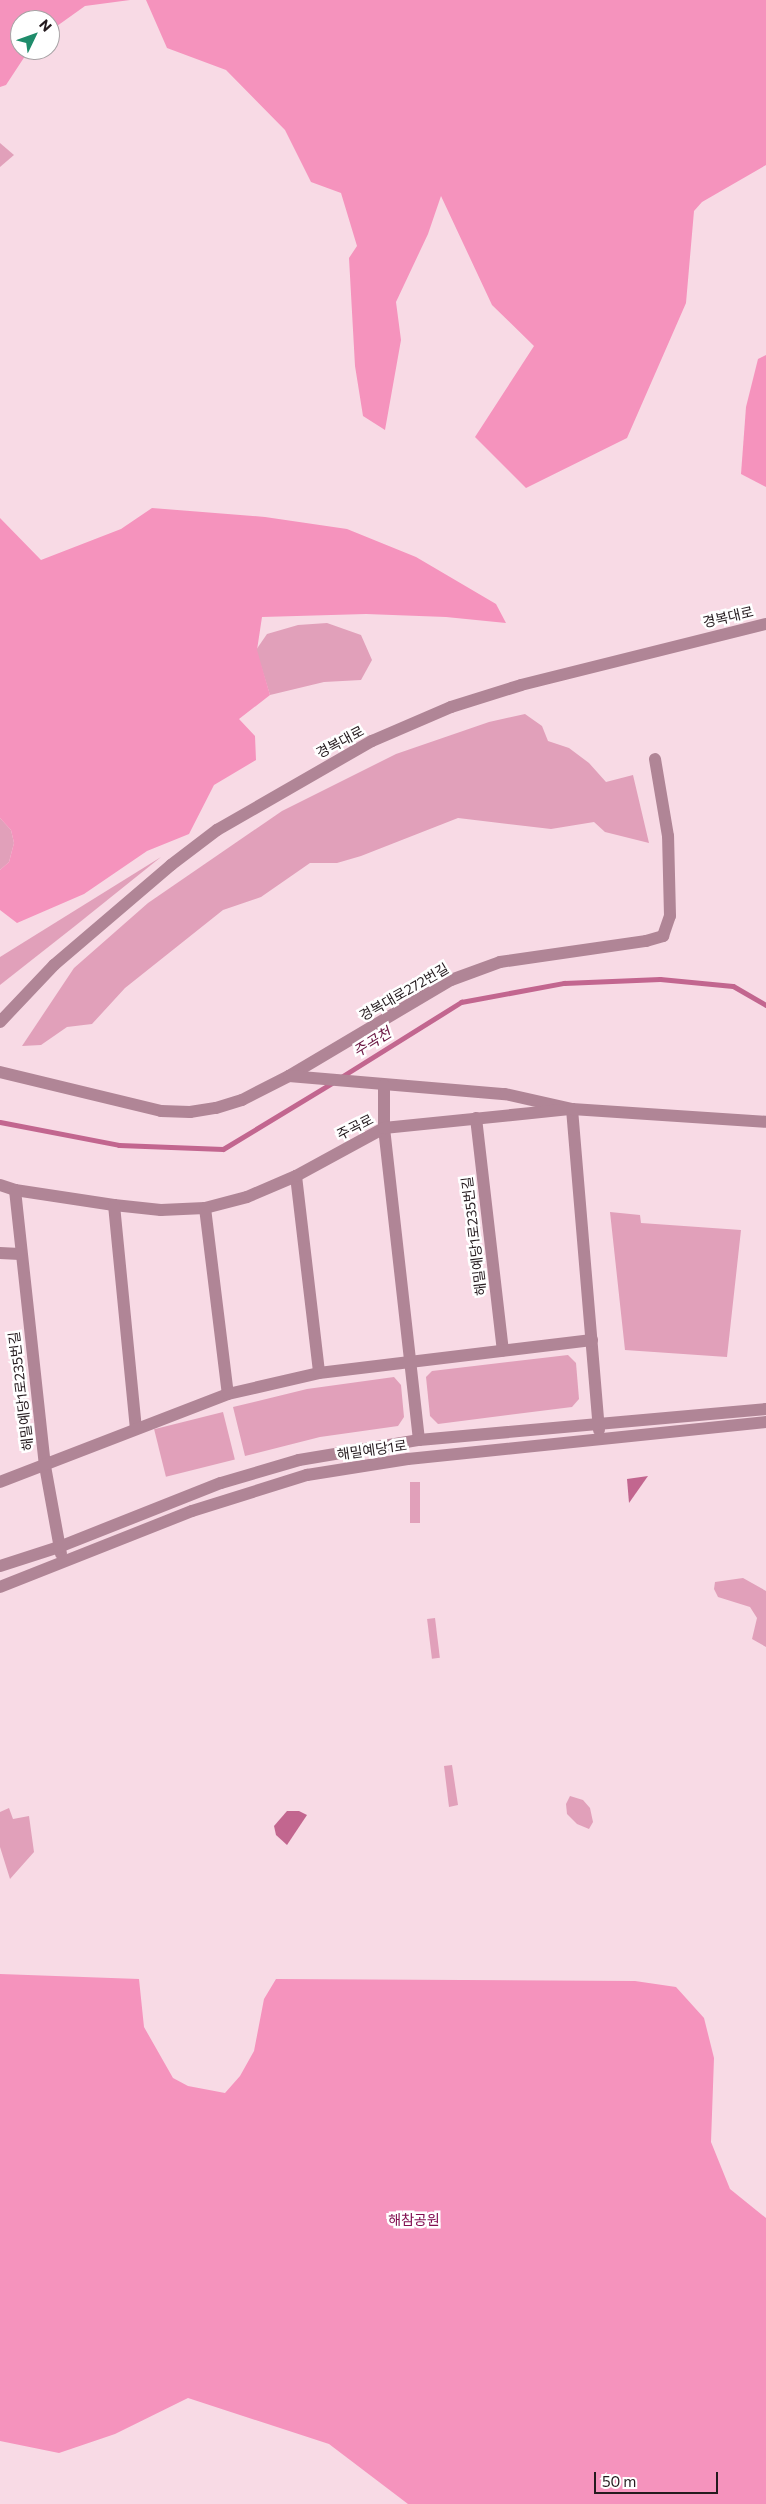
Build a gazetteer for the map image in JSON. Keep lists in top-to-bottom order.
{
  "streets": {
    "street": [
      "경복대로",
      "경복대로272번길",
      "주곡로",
      "해밀예당1로235번길",
      "해밀예당1로"
    ]
  },
  "crossings": [
    ["주곡로", "해밀예당1로235번길"],
    ["해밀예당1로235번길", "해밀예당1로"]
  ],
  "water": ["주곡천"],
  "parks": ["해참공원"],
  "scale_bar": "50 m",
  "north": "top right"
}
